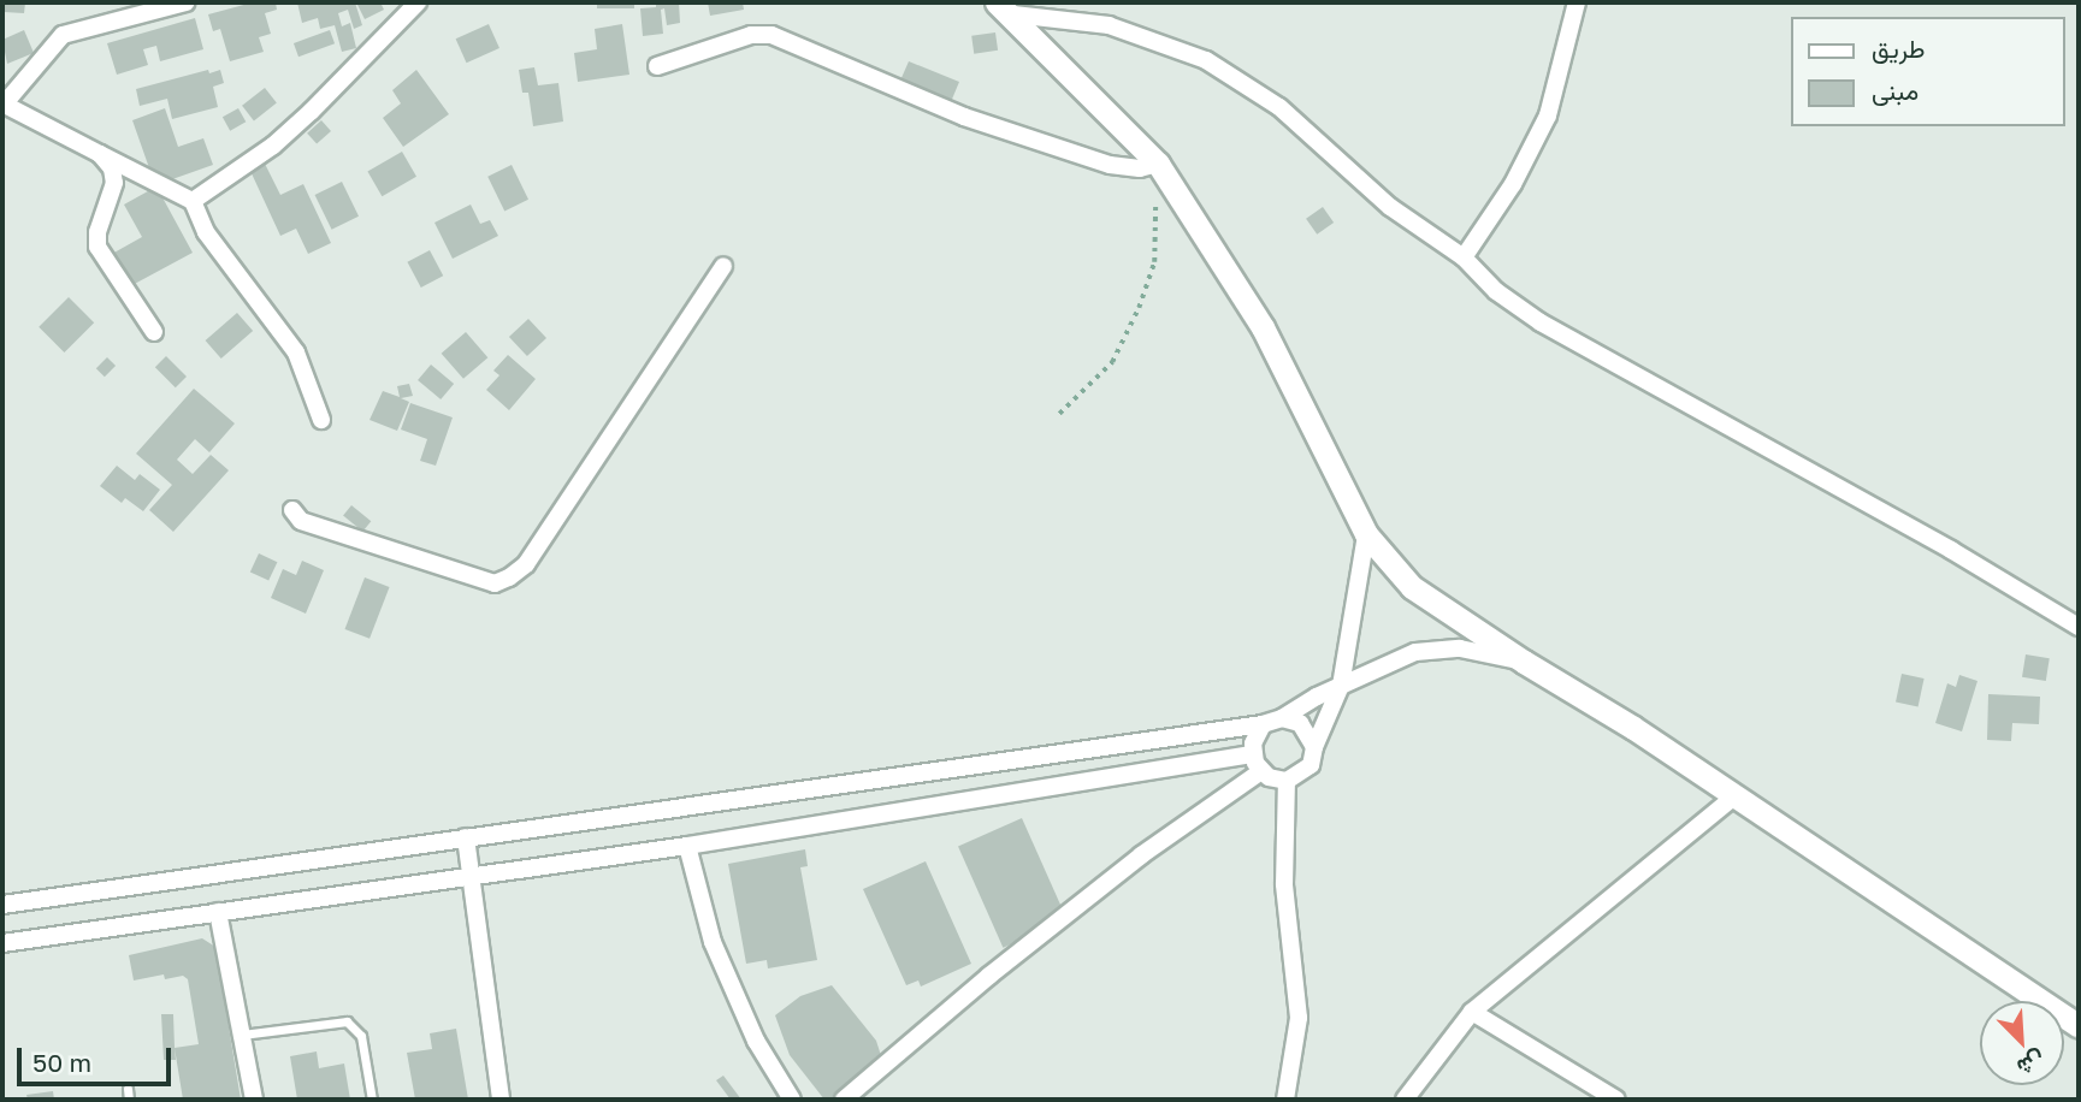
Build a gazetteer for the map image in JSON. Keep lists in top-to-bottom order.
{
  "legend": ["طريق", "مبنى"],
  "scale_bar": "50 m",
  "north": "bottom right"
}
